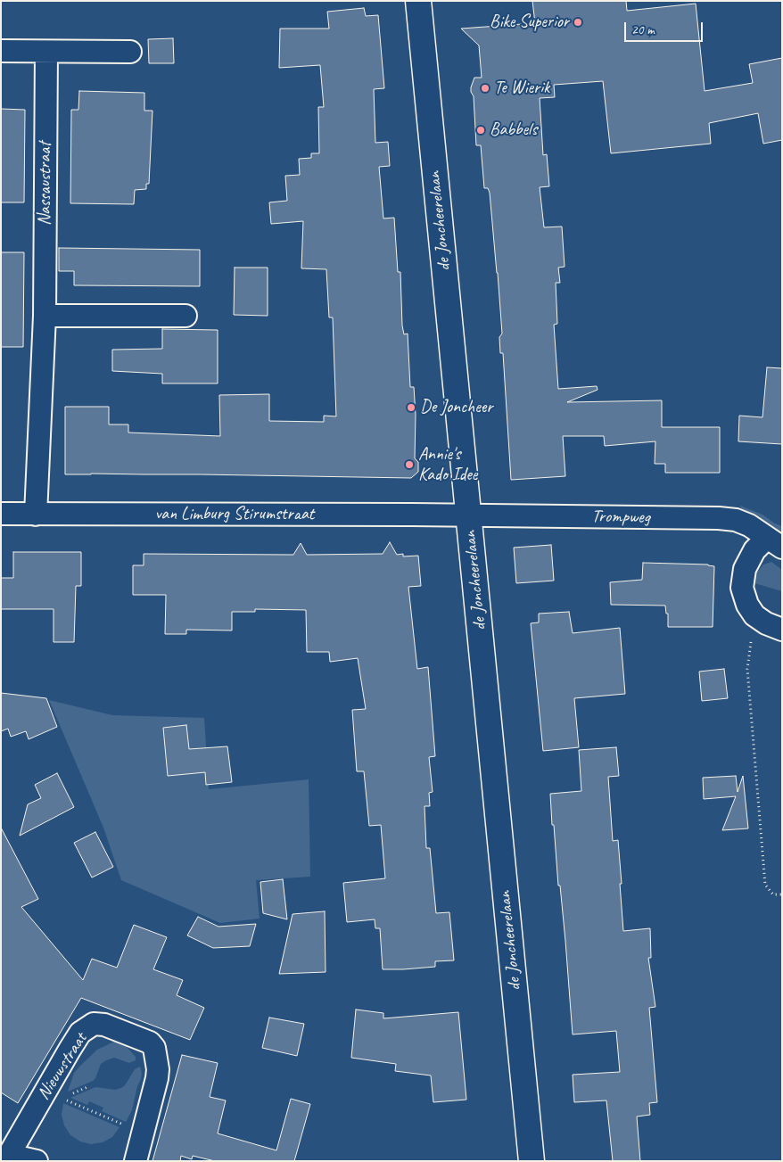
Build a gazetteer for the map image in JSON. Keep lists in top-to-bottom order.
{
  "streets": {
    "main road": ["de Joncheerelaan"],
    "street": [
      "Nassaustraat",
      "van Limburg Stirumstraat",
      "Trompweg",
      "Nieuwstraat"
    ]
  },
  "crossings": [
    ["Nassaustraat", "van Limburg Stirumstraat"],
    ["de Joncheerelaan", "van Limburg Stirumstraat"],
    ["de Joncheerelaan", "Trompweg"],
    ["van Limburg Stirumstraat", "Trompweg"]
  ],
  "places": [
    "Bike Superior",
    "Te Wierik",
    "Babbels",
    "De Joncheer",
    "Annie's Kado Idee"
  ],
  "scale_bar": "20 m"
}
